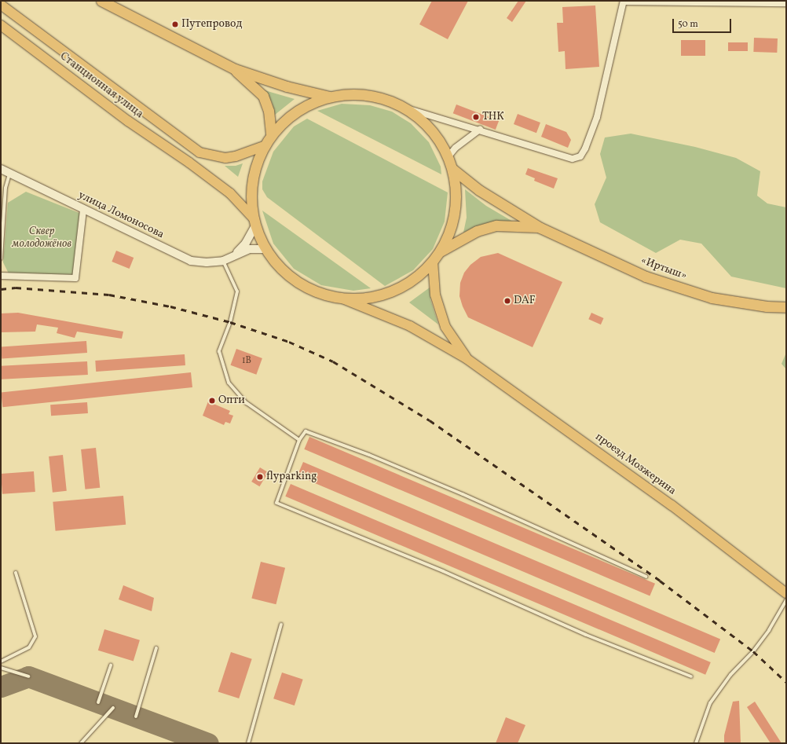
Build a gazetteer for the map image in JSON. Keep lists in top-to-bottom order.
{
  "streets": {
    "highway": ["«Иртыш»"],
    "main road": ["Станционная улица", "проезд Мозжерина"],
    "street": ["улица Ломоносова"]
  },
  "parks": ["Сквер молодожёнов"],
  "places": [
    "Путепровод",
    "ТНК",
    "DAF",
    "Опти",
    "flyparking"
  ],
  "house_numbers": ["1В"],
  "scale_bar": "50 m"
}
